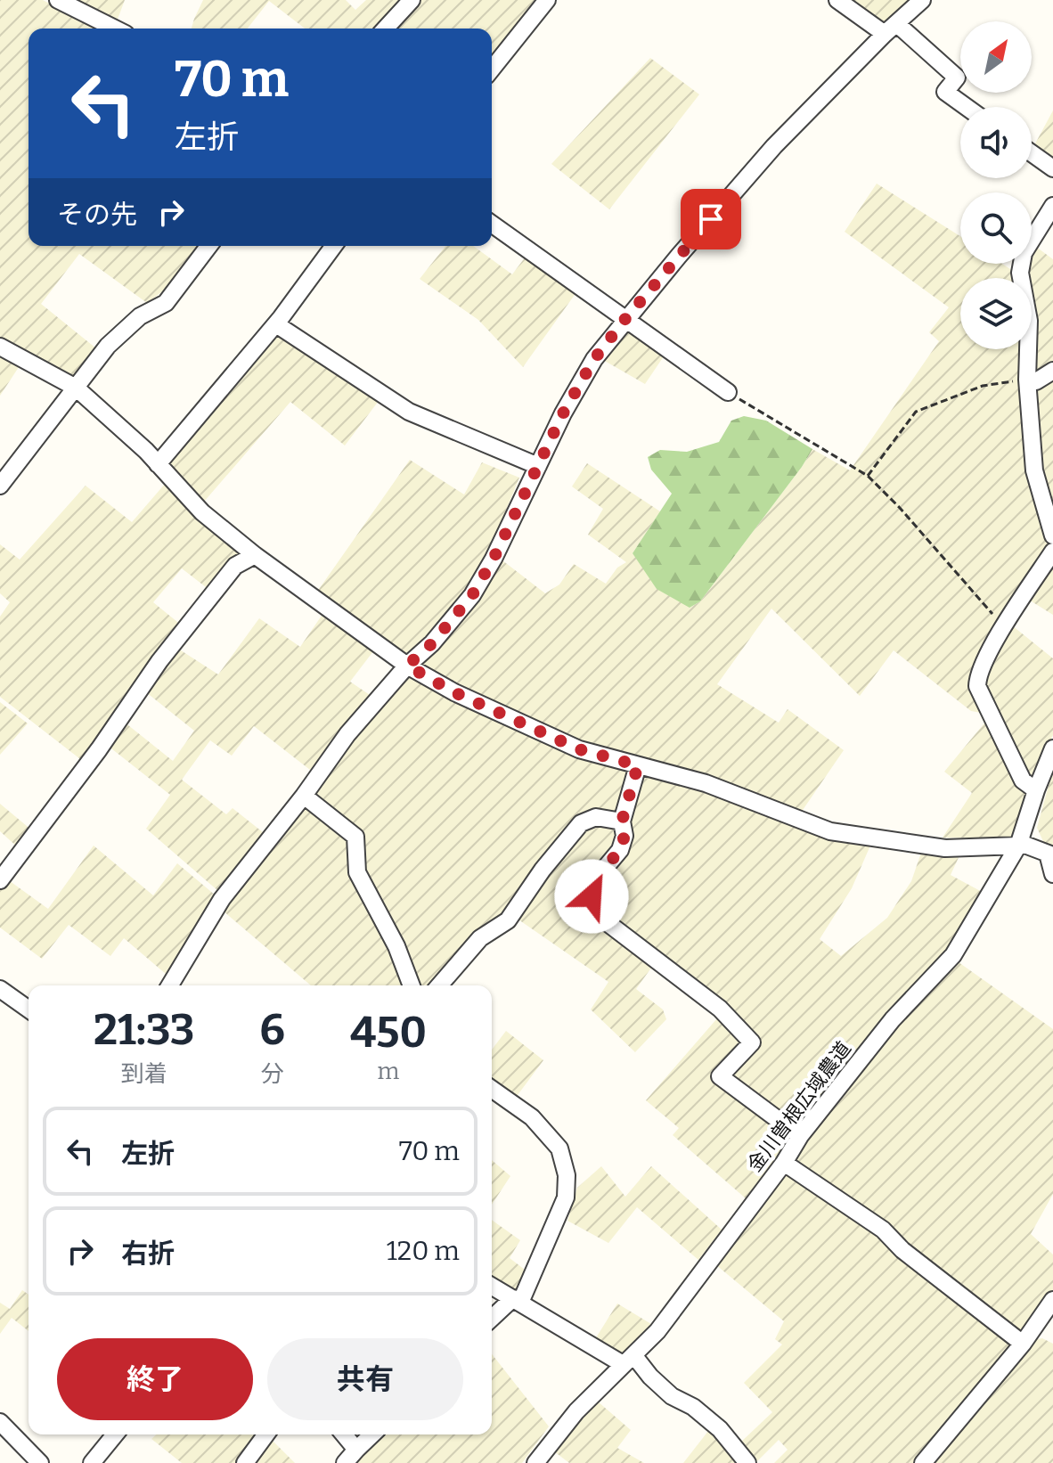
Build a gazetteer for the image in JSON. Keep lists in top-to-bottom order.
{
  "streets": {
    "street": ["金川曽根広域農道"]
  },
  "north": "top right",
  "page": {
    "turn": ["70 m", "左折"],
    "then": "その先",
    "eta": [
      "21:33",
      "到着",
      "6",
      "分",
      "450",
      "m"
    ],
    "list": [
      {
        "name": "左折",
        "value": "70 m"
      },
      {
        "name": "右折",
        "value": "120 m"
      }
    ],
    "buttons": ["終了", "共有"]
  }
}
